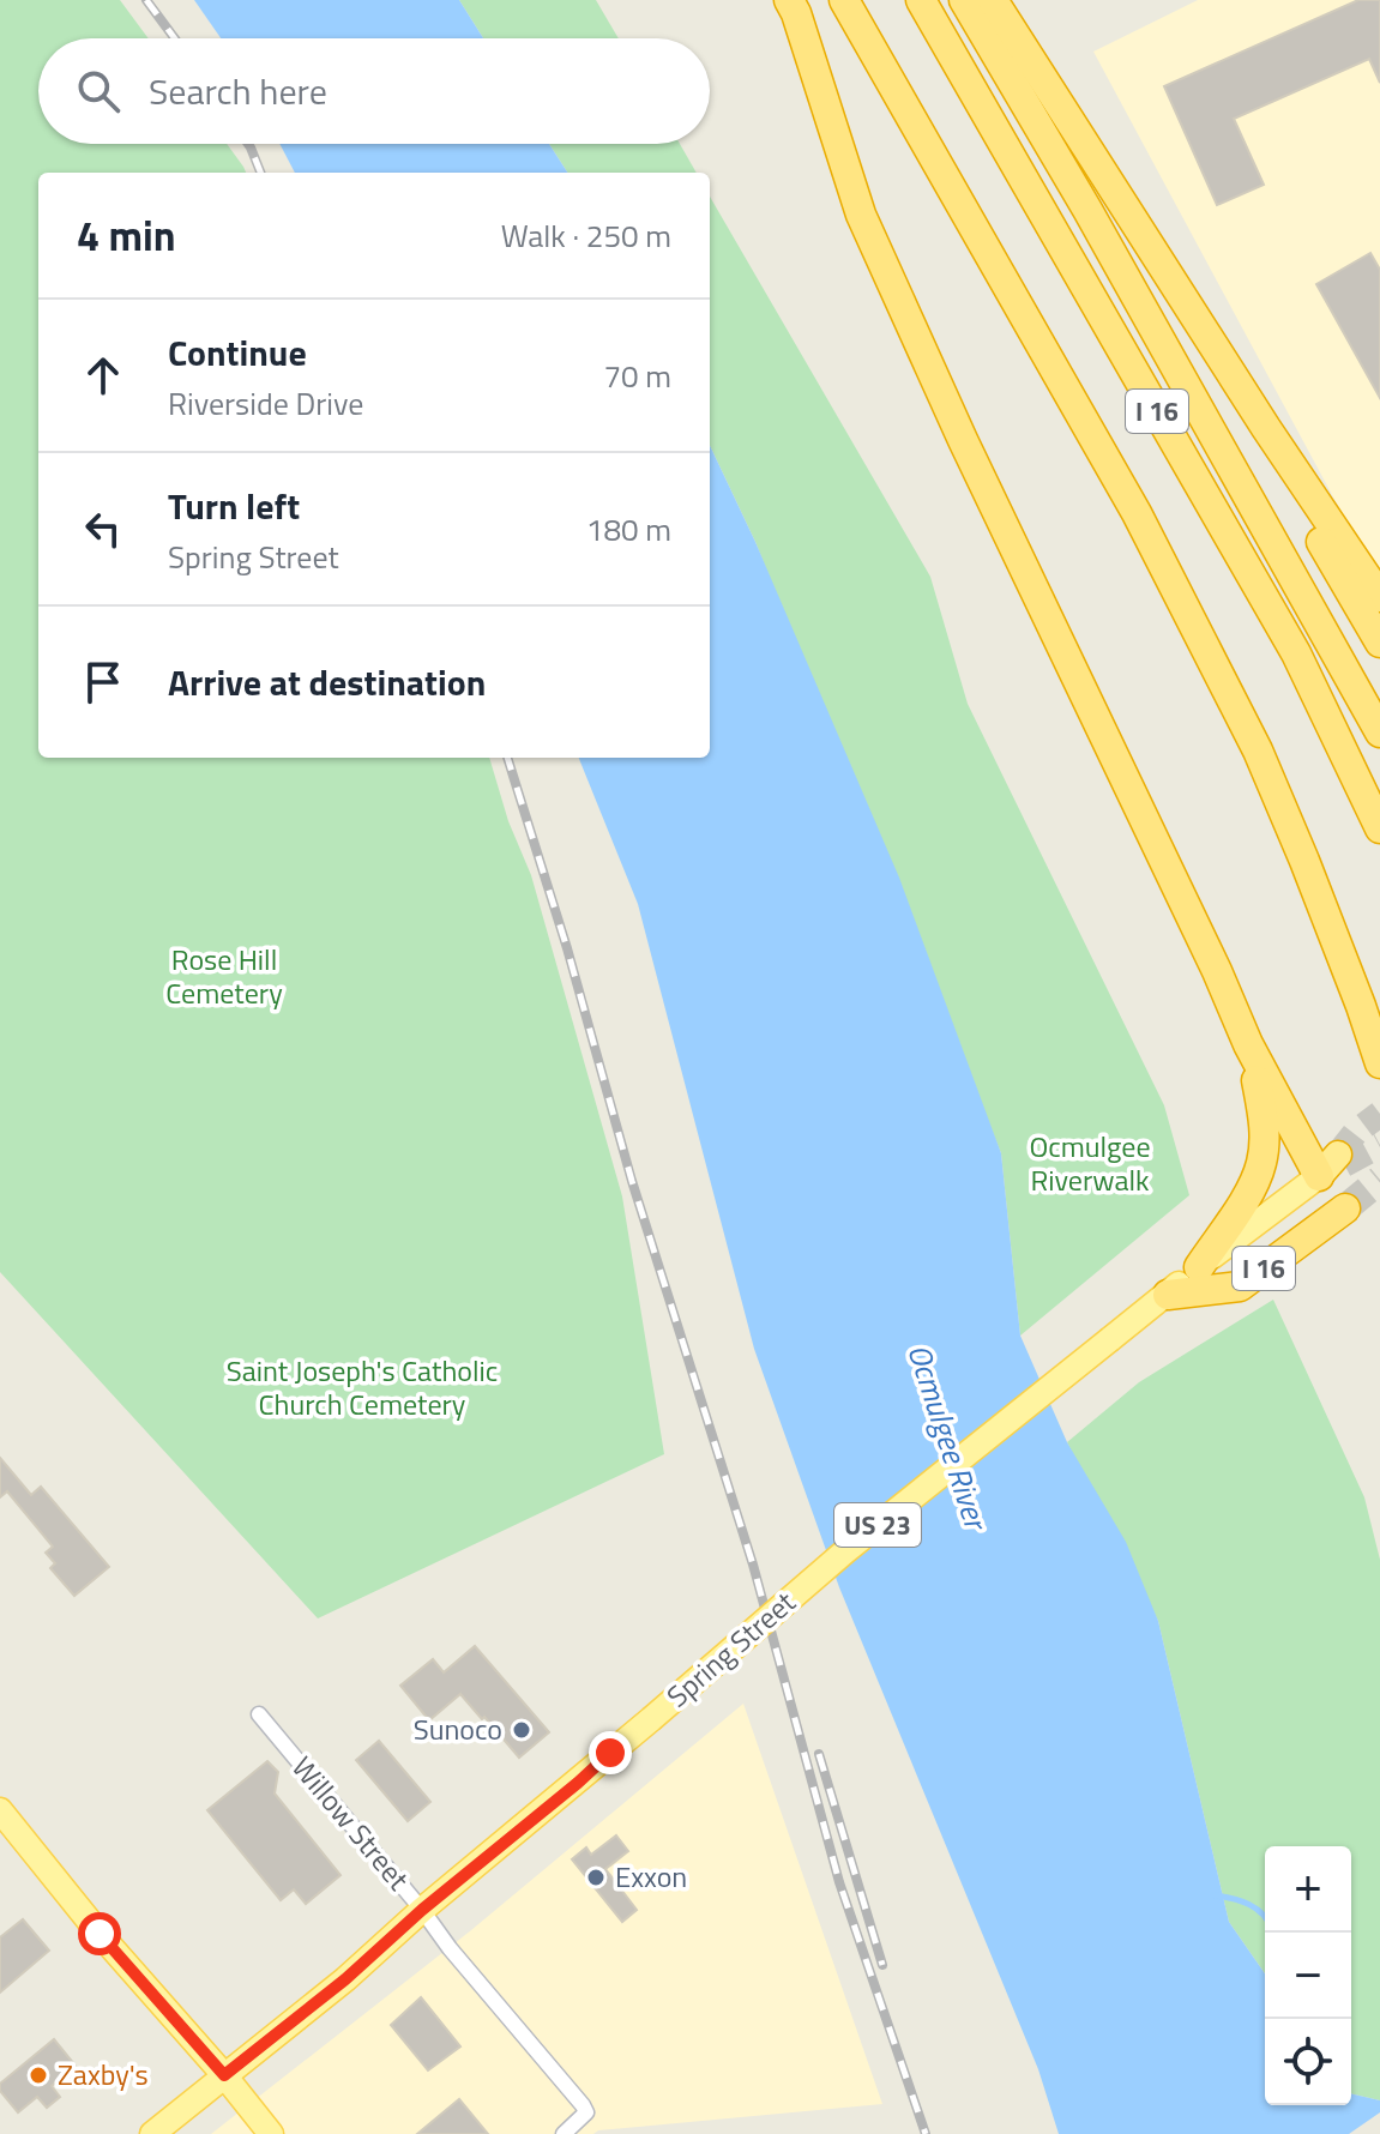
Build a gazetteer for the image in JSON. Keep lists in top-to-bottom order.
{
  "streets": {
    "highway": ["I 16"],
    "main road": ["US 23", "Spring Street"],
    "street": ["Willow Street"]
  },
  "crossings": [
    ["I 16", "Spring Street"],
    ["Spring Street", "Willow Street"]
  ],
  "water": ["Ocmulgee River"],
  "parks": ["Rose Hill Cemetery", "Ocmulgee Riverwalk", "Saint Joseph's Catholic Church Cemetery"],
  "places": ["Sunoco", "Exxon", "Zaxby's"],
  "page": {
    "search": "Search here",
    "heading": ["4 min", "Walk · 250 m"],
    "list": [
      ["Continue", "Riverside Drive", "70 m"],
      ["Turn left", "Spring Street", "180 m"],
      "Arrive at destination"
    ],
    "map_buttons": ["+", "−"]
  }
}
